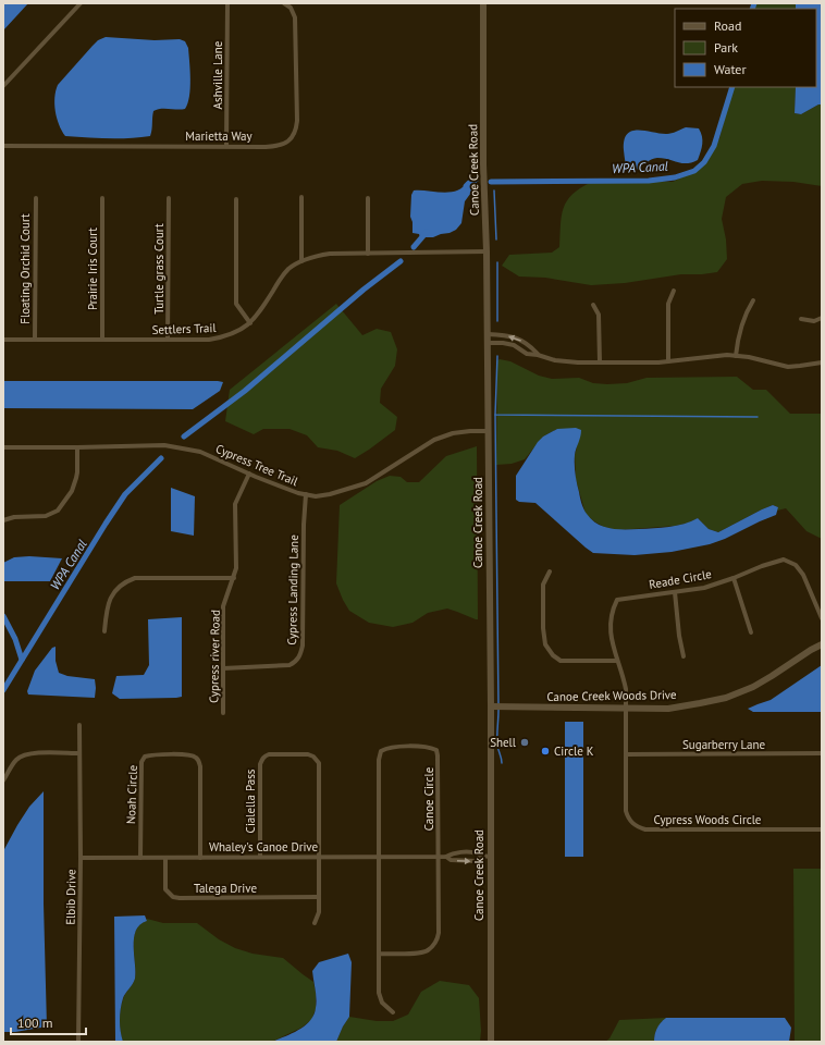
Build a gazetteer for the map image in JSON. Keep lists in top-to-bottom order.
{
  "streets": {
    "main road": ["Canoe Creek Road", "Canoe Creek Woods Drive"],
    "street": [
      "Ashville Lane",
      "Marietta Way",
      "Floating Orchid Court",
      "Prairie Iris Court",
      "Turtle grass Court",
      "Settlers Trail",
      "Cypress Tree Trail",
      "Reade Circle",
      "Cypress Landing Lane",
      "Cypress river Road",
      "Sugarberry Lane",
      "Noah Circle",
      "Canoe Circle",
      "Cialella Pass",
      "Cypress Woods Circle",
      "Whaley's Canoe Drive",
      "Talega Drive",
      "Elbib Drive"
    ]
  },
  "crossings": [
    ["Ashville Lane", "Marietta Way"],
    ["Canoe Creek Road", "Settlers Trail"],
    ["Canoe Creek Road", "Cypress Tree Trail"],
    ["Canoe Creek Road", "Canoe Creek Woods Drive"],
    ["Canoe Creek Road", "Whaley's Canoe Drive"],
    ["Floating Orchid Court", "Settlers Trail"],
    ["Prairie Iris Court", "Settlers Trail"],
    ["Turtle grass Court", "Settlers Trail"],
    ["Cypress Tree Trail", "Cypress Landing Lane"],
    ["Cypress Tree Trail", "Cypress river Road"],
    ["Reade Circle", "Canoe Creek Woods Drive"],
    ["Reade Circle", "Cypress Woods Circle"],
    ["Cypress Landing Lane", "Cypress river Road"],
    ["Canoe Creek Woods Drive", "Cypress Woods Circle"],
    ["Sugarberry Lane", "Cypress Woods Circle"],
    ["Noah Circle", "Whaley's Canoe Drive"],
    ["Canoe Circle", "Whaley's Canoe Drive"],
    ["Cialella Pass", "Whaley's Canoe Drive"],
    ["Cialella Pass", "Talega Drive"],
    ["Whaley's Canoe Drive", "Talega Drive"],
    ["Whaley's Canoe Drive", "Elbib Drive"]
  ],
  "water": ["WPA Canal"],
  "places": ["Shell", "Circle K"],
  "legend": ["Road", "Park", "Water"],
  "scale_bar": "100 m"
}
